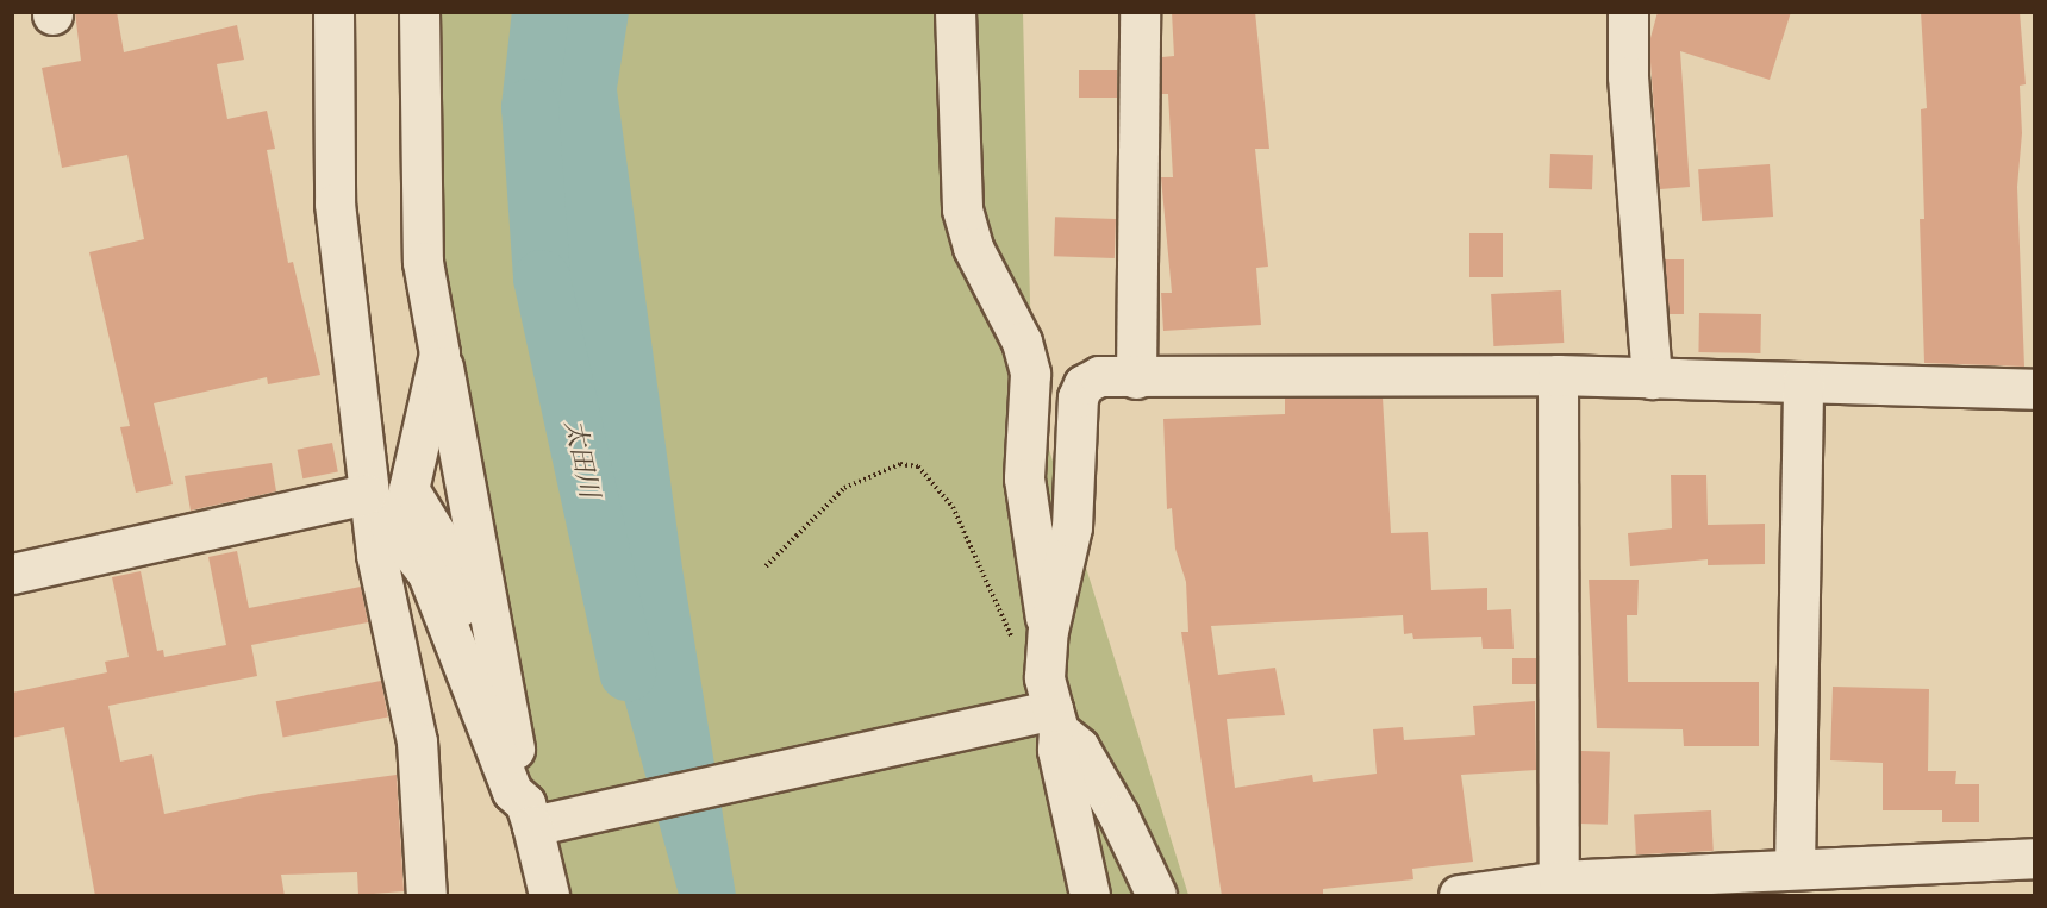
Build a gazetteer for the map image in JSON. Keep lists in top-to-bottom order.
{
  "water": ["太田川"]
}
